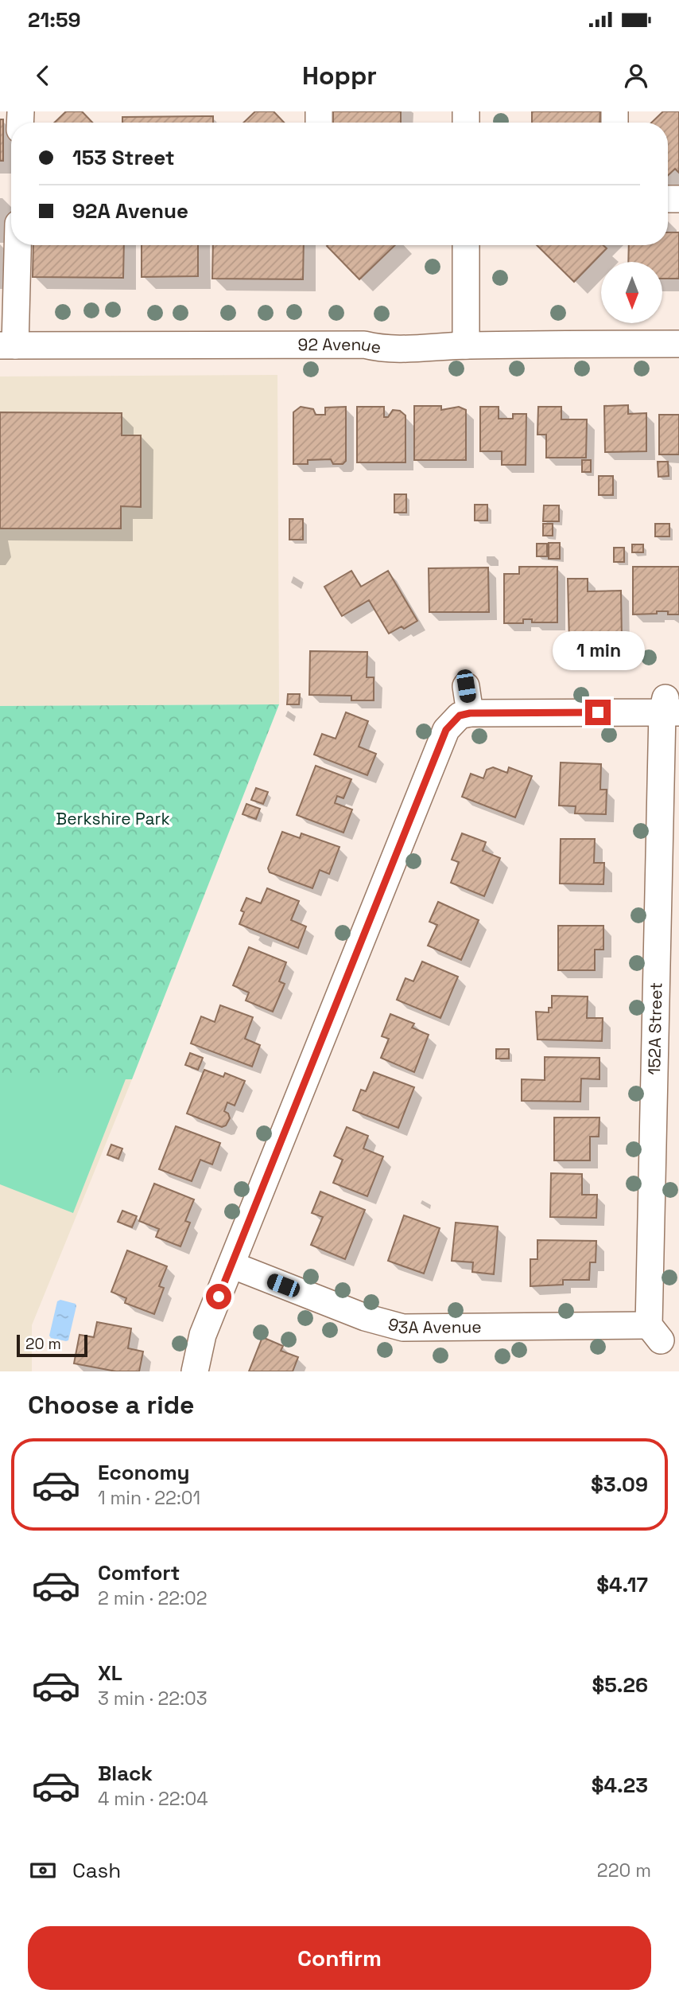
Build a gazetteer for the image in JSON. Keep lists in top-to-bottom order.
{
  "streets": {
    "street": ["92 Avenue", "152A Street", "93A Avenue"]
  },
  "crossings": [
    ["152A Street", "93A Avenue"]
  ],
  "parks": ["Berkshire Park"],
  "scale_bar": "20 m",
  "north": "bottom",
  "page": {
    "status": "21:59",
    "header": "Hoppr",
    "banner": ["153 Street", "92A Avenue"],
    "bubble": "1 min",
    "scale": "20 m",
    "heading": "Choose a ride",
    "list": [
      {
        "name": "Economy",
        "note": "1 min · 22:01",
        "value": "$3.09"
      },
      {
        "name": "Comfort",
        "note": "2 min · 22:02",
        "value": "$4.17"
      },
      {
        "name": "XL",
        "note": "3 min · 22:03",
        "value": "$5.26"
      },
      {
        "name": "Black",
        "note": "4 min · 22:04",
        "value": "$4.23"
      }
    ],
    "pay": ["Cash", "220 m"],
    "buttons": "Confirm"
  }
}
